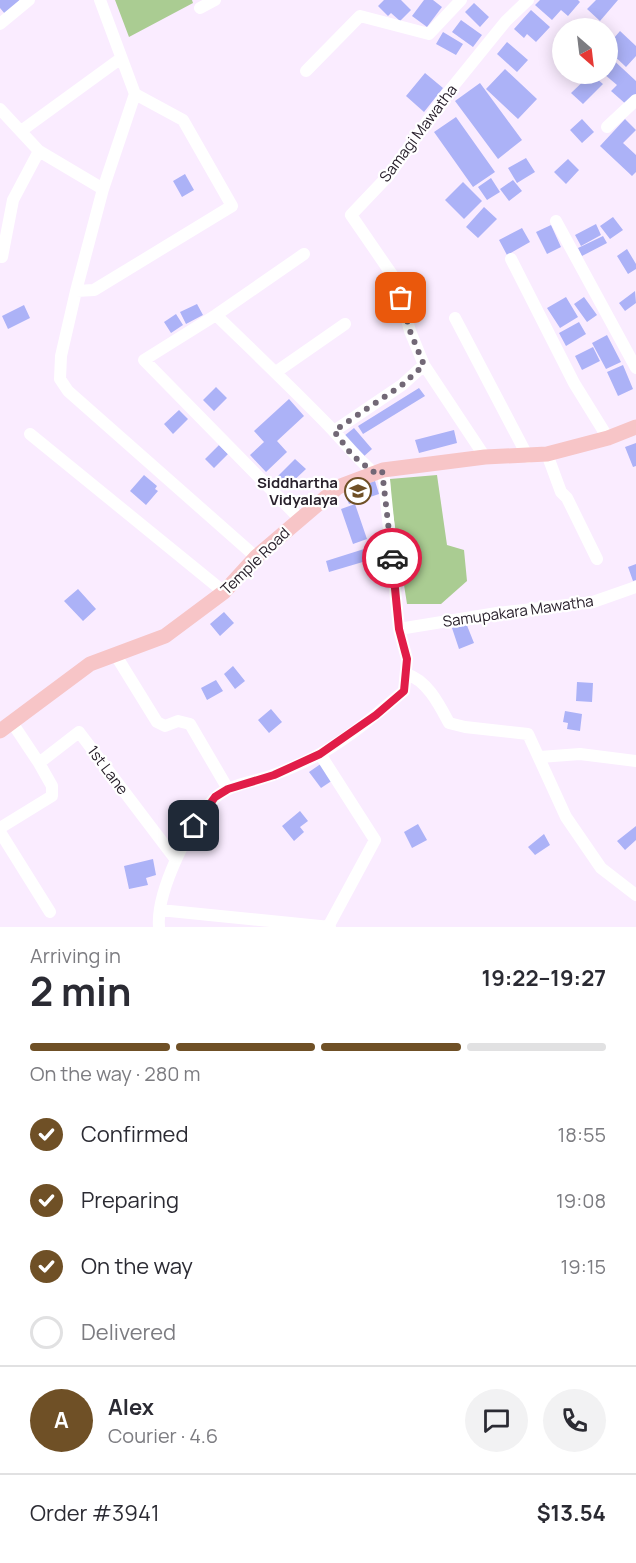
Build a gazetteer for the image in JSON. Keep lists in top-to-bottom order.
{
  "streets": {
    "main road": ["Temple Road"],
    "street": ["Samagi Mawatha", "Samupakara Mawatha", "1st Lane"]
  },
  "places": {
    "school or university": ["Siddhartha Vidyalaya"]
  },
  "north": "bottom right",
  "page": {
    "heading": ["2 min", "Arriving in", "19:22–19:27"],
    "panel": [
      "Alex",
      "Courier · 4.6",
      "Order #3941",
      "$13.54"
    ],
    "bar": "On the way · 280 m",
    "list": [
      ["Confirmed", "18:55"],
      ["Preparing", "19:08"],
      ["On the way", "19:15"],
      "Delivered"
    ],
    "round": "A"
  }
}
